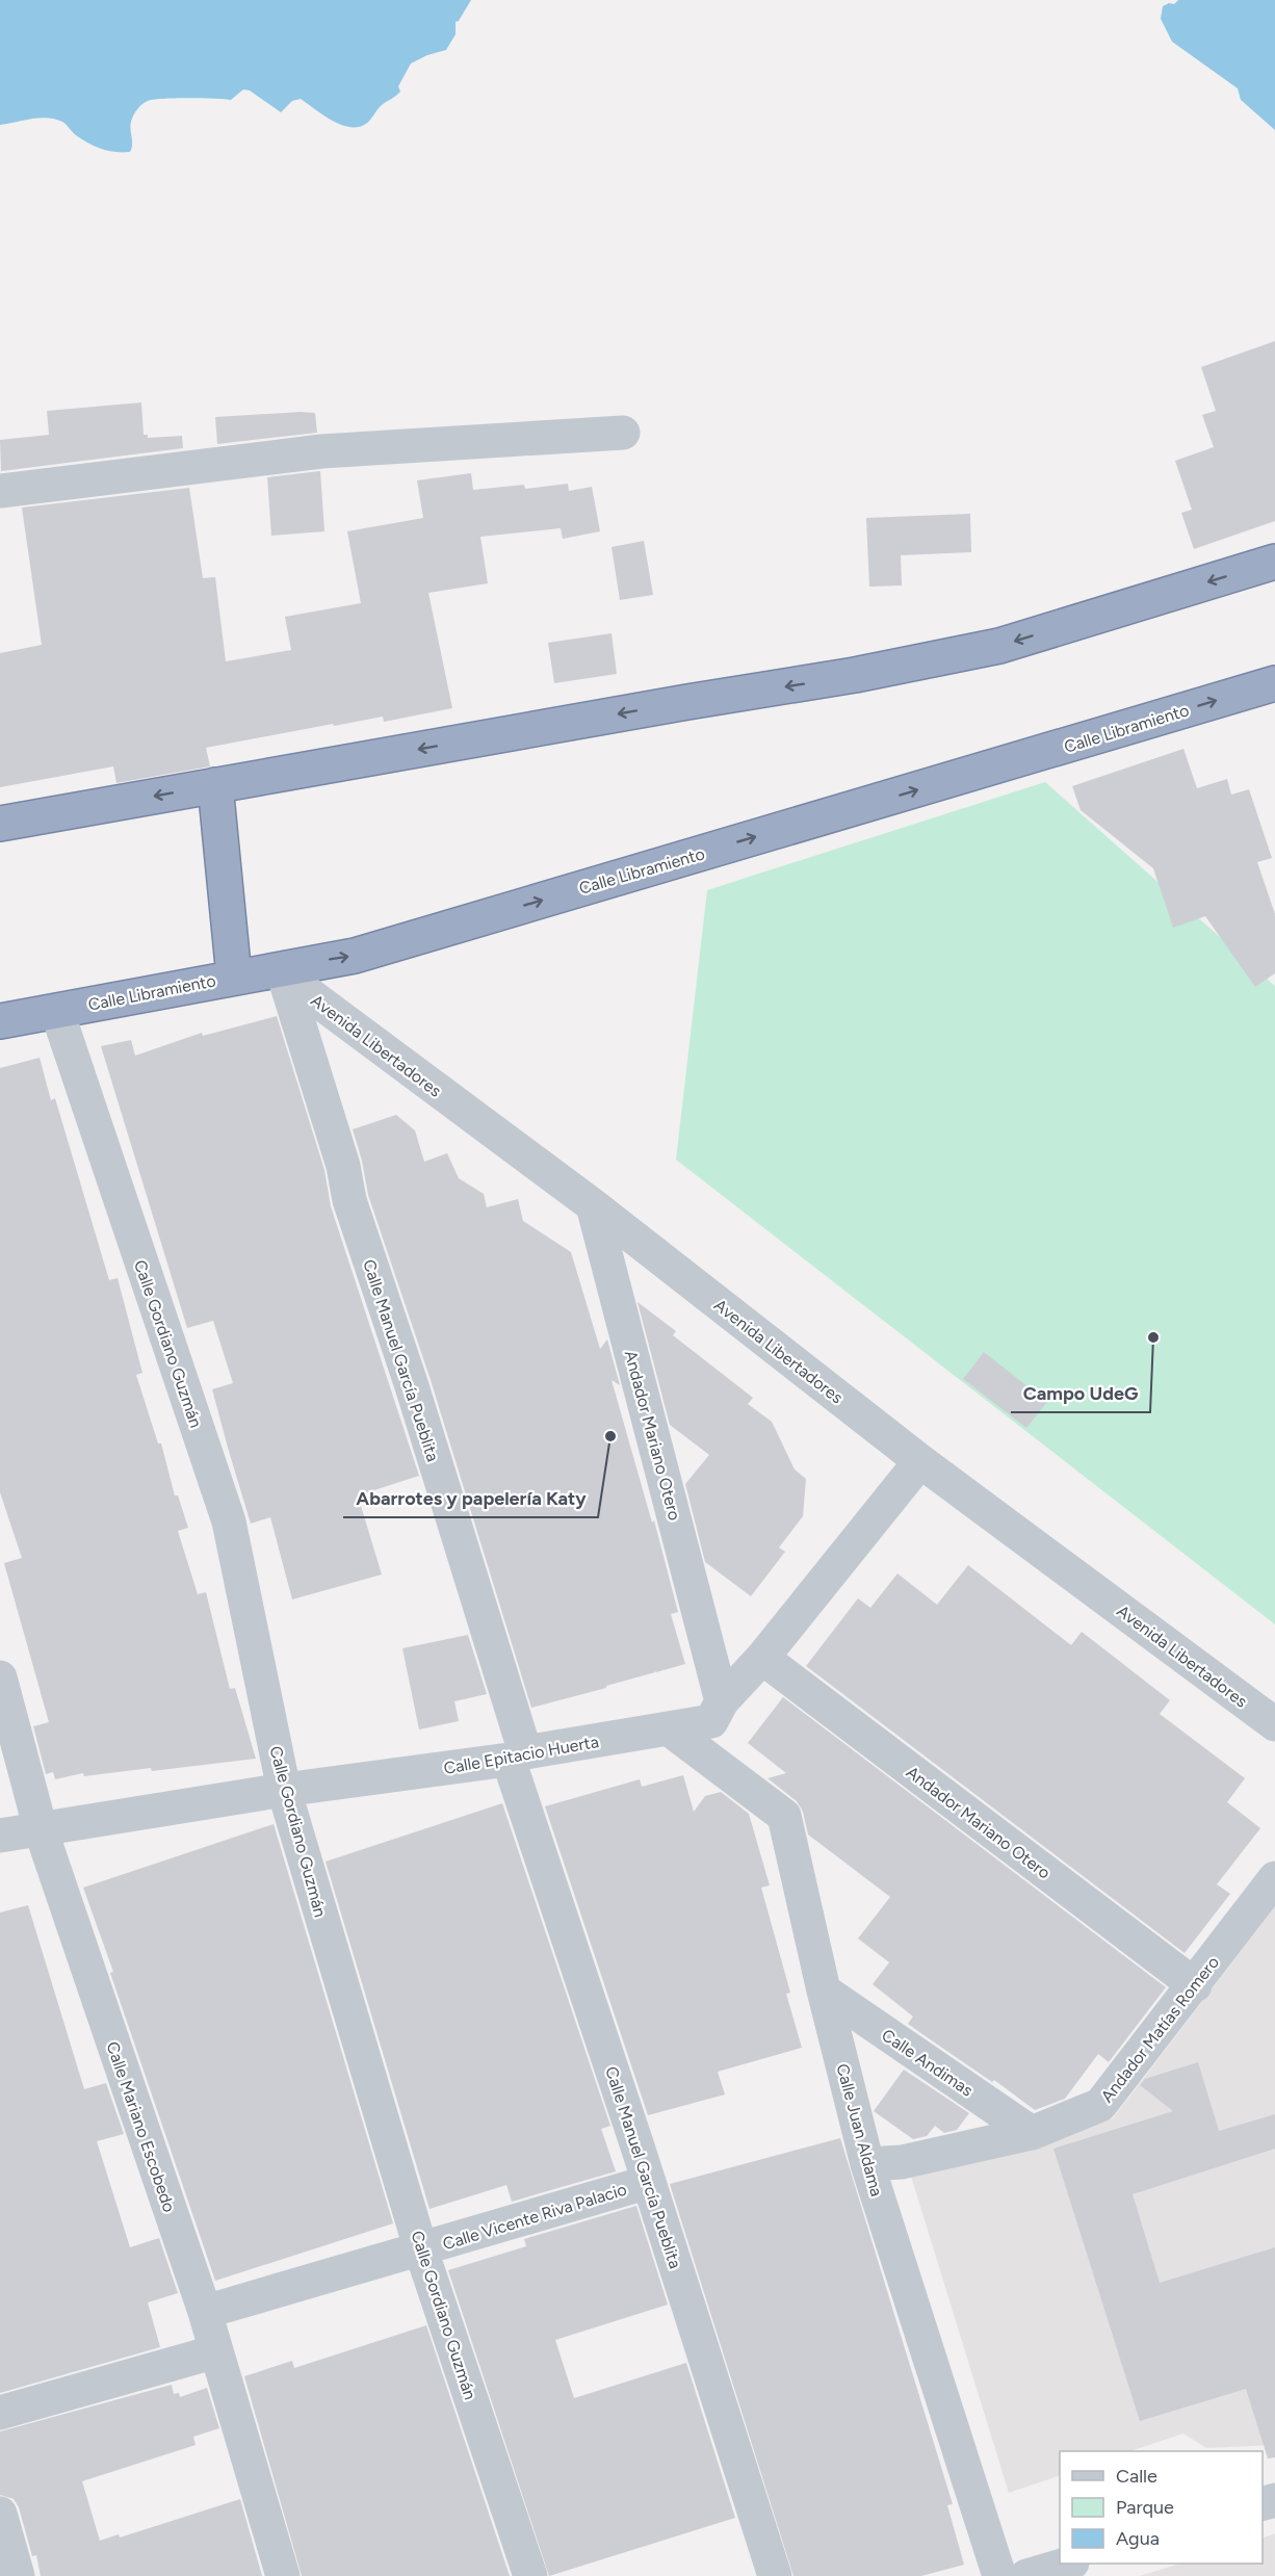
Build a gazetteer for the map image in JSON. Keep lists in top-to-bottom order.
{
  "streets": {
    "highway": ["Calle Libramiento"],
    "street": [
      "Avenida Libertadores",
      "Calle Gordiano Guzmán",
      "Calle Manuel García Pueblita",
      "Andador Mariano Otero",
      "Calle Epitacio Huerta",
      "Andador Matías Romero",
      "Calle Andimas",
      "Calle Mariano Escobedo",
      "Calle Juan Aldama",
      "Calle Vicente Riva Palacio"
    ]
  },
  "crossings": [
    ["Calle Libramiento", "Avenida Libertadores"],
    ["Calle Libramiento", "Calle Gordiano Guzmán"],
    ["Calle Libramiento", "Calle Manuel García Pueblita"],
    ["Avenida Libertadores", "Calle Manuel García Pueblita"],
    ["Avenida Libertadores", "Andador Mariano Otero"],
    ["Avenida Libertadores", "Calle Epitacio Huerta"],
    ["Calle Gordiano Guzmán", "Calle Epitacio Huerta"],
    ["Calle Gordiano Guzmán", "Calle Vicente Riva Palacio"],
    ["Calle Manuel García Pueblita", "Calle Epitacio Huerta"],
    ["Calle Manuel García Pueblita", "Calle Vicente Riva Palacio"],
    ["Andador Mariano Otero", "Calle Epitacio Huerta"],
    ["Andador Mariano Otero", "Andador Matías Romero"],
    ["Calle Epitacio Huerta", "Calle Mariano Escobedo"],
    ["Calle Epitacio Huerta", "Calle Juan Aldama"],
    ["Andador Matías Romero", "Calle Andimas"],
    ["Andador Matías Romero", "Calle Juan Aldama"],
    ["Calle Andimas", "Calle Juan Aldama"],
    ["Calle Mariano Escobedo", "Calle Vicente Riva Palacio"]
  ],
  "places": ["Campo UdeG", "Abarrotes y papelería Katy"],
  "legend": ["Calle", "Parque", "Agua"]
}
